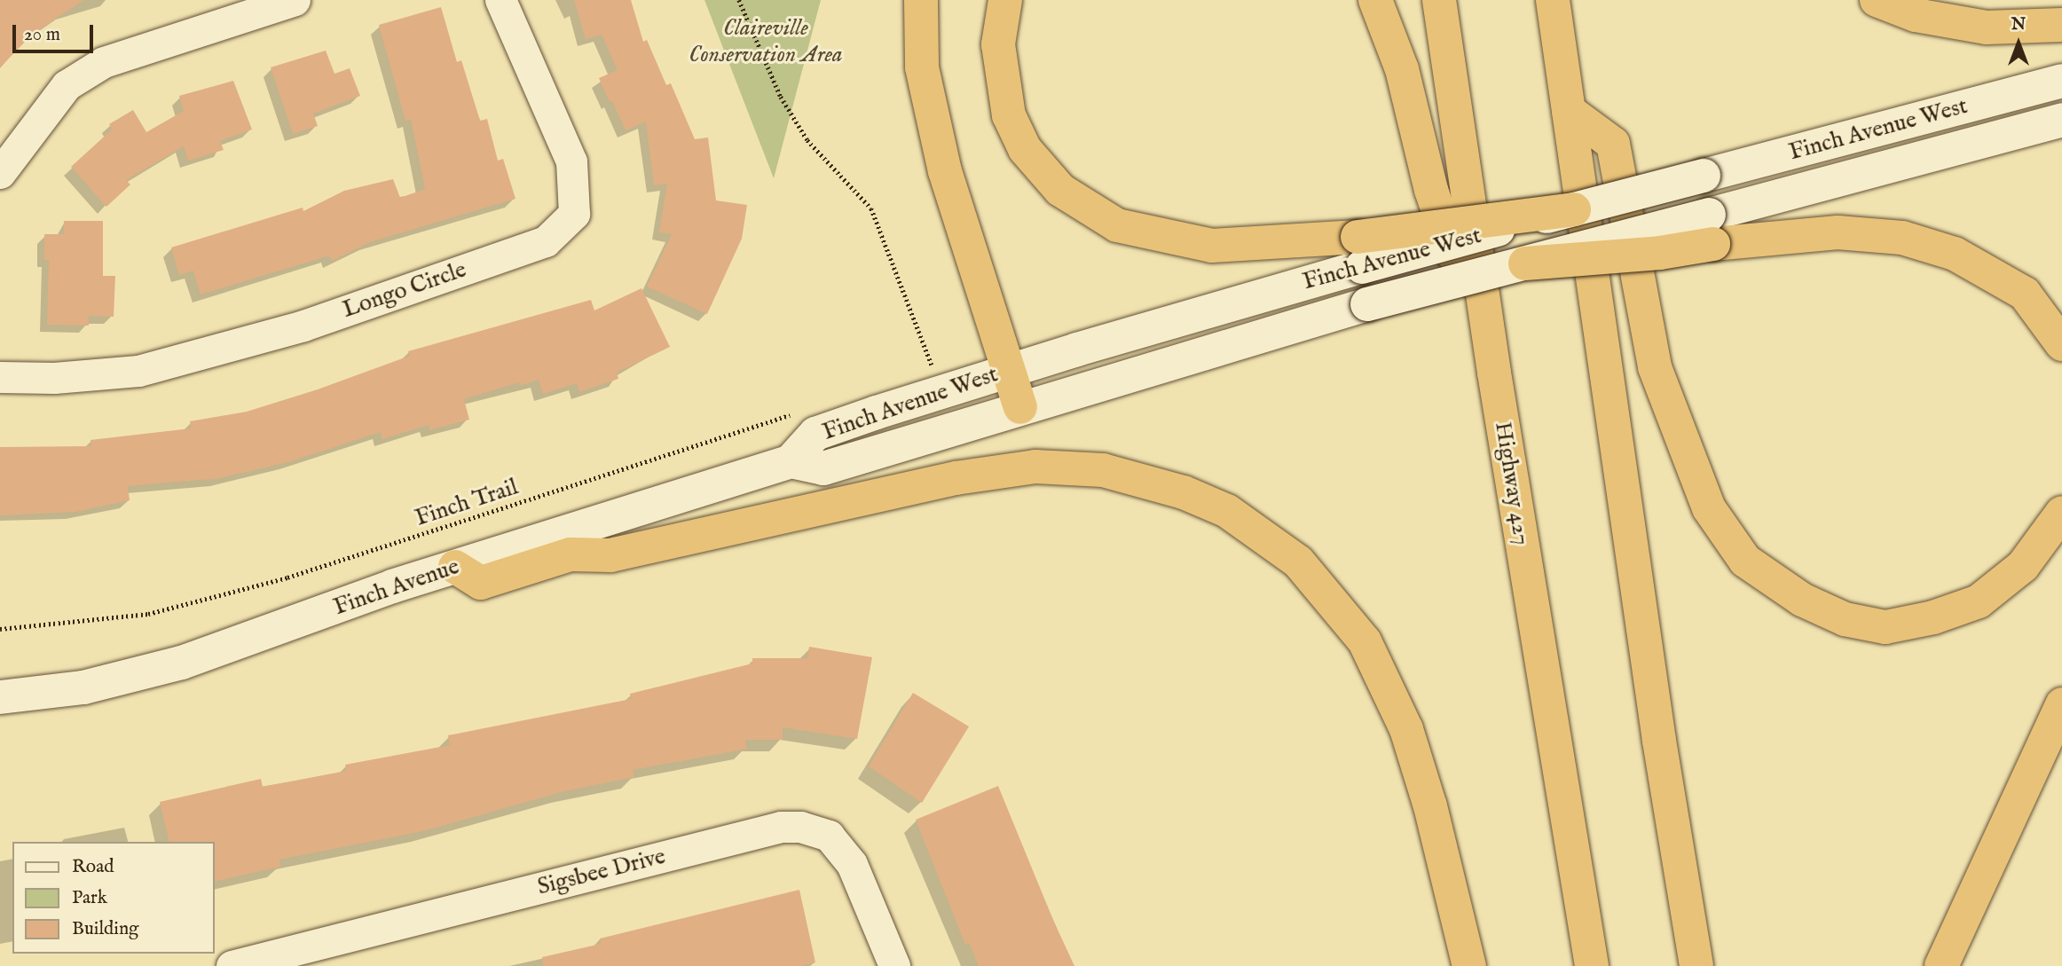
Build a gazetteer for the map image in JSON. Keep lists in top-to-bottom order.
{
  "streets": {
    "highway": ["Highway 427"],
    "main road": ["Finch Avenue West", "Finch Avenue"],
    "street": ["Longo Circle", "Sigsbee Drive"],
    "path": ["Finch Trail"]
  },
  "crossings": [
    ["Finch Avenue West", "Finch Avenue"]
  ],
  "parks": ["Claireville Conservation Area"],
  "legend": ["Road", "Park", "Building"],
  "scale_bar": "20 m",
  "north": "top"
}
